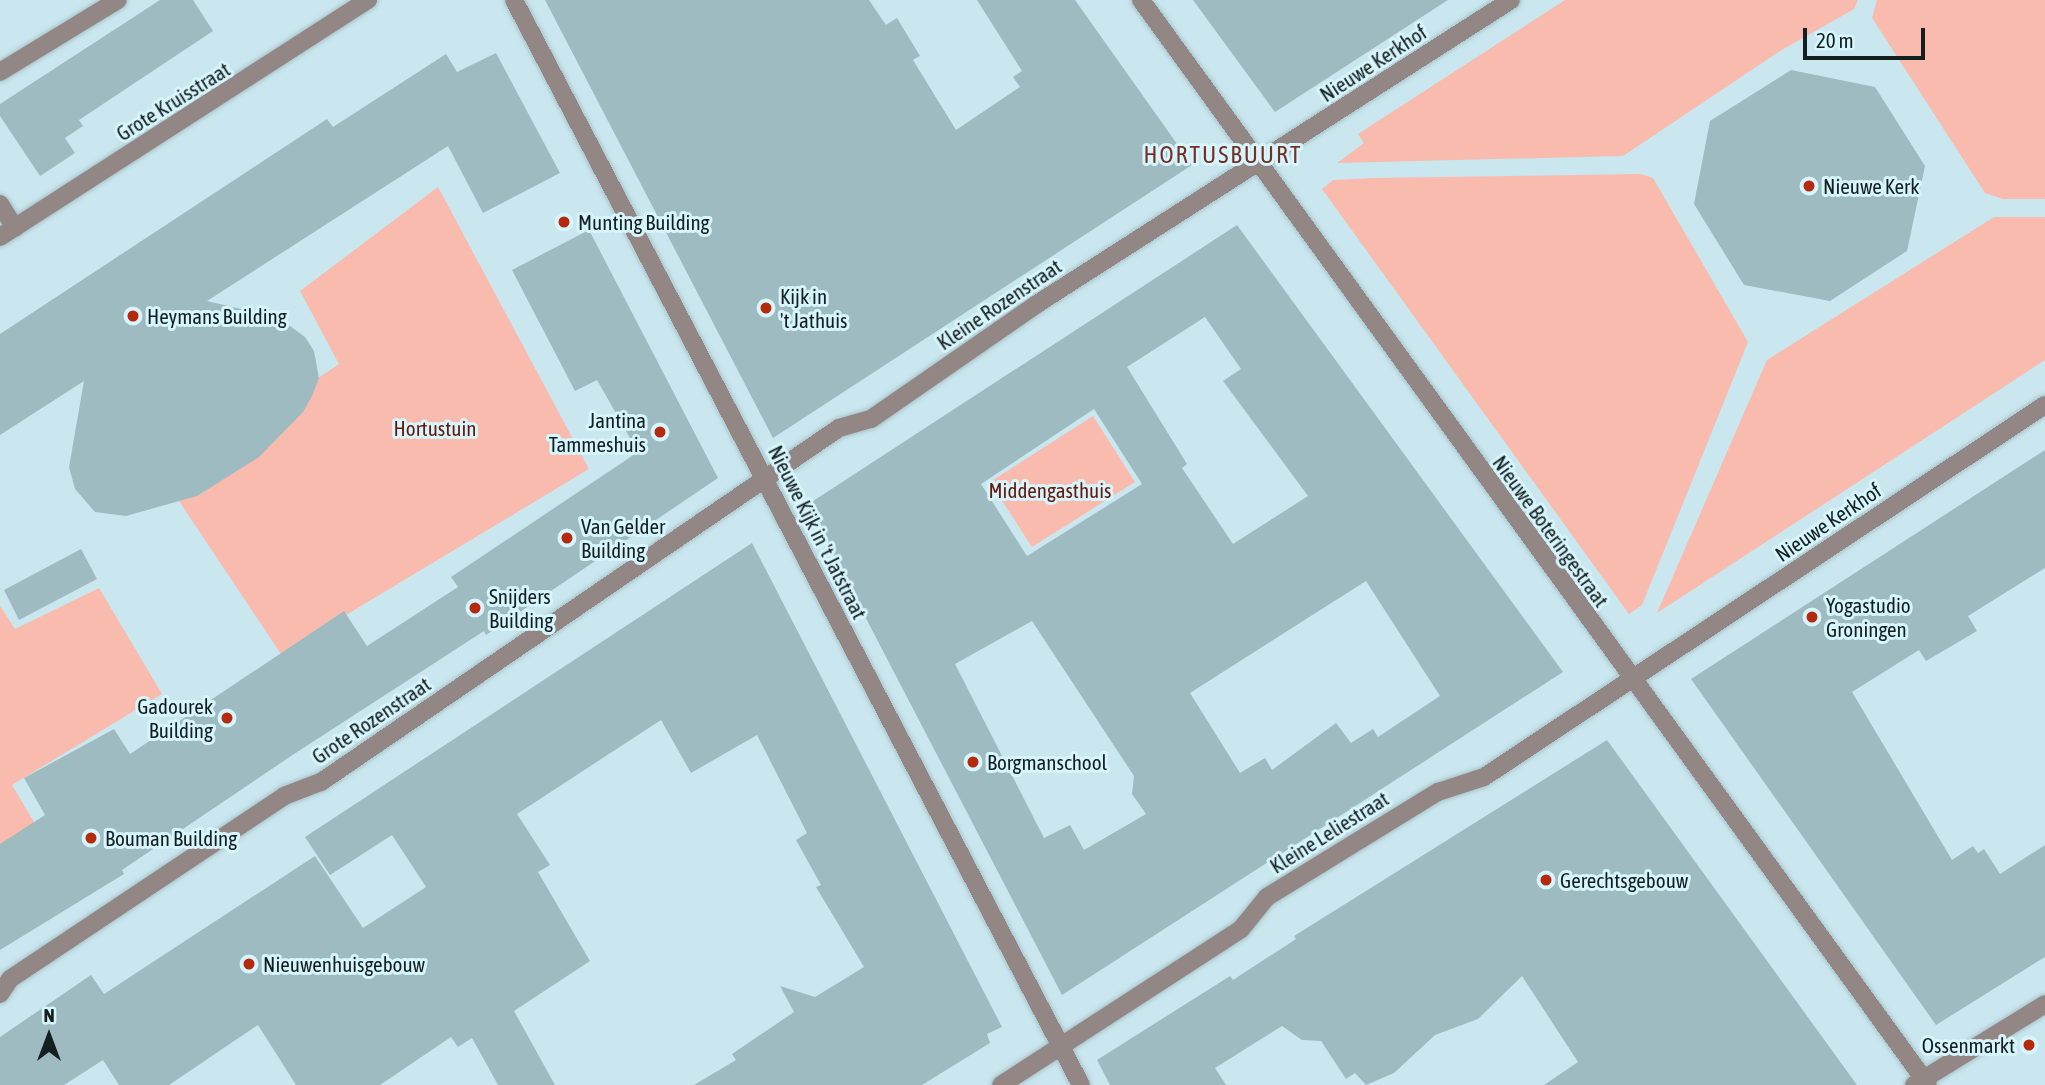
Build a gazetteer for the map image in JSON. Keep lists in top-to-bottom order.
{
  "streets": {
    "street": [
      "Nieuwe Kerkhof",
      "Grote Kruisstraat",
      "Kleine Rozenstraat",
      "Nieuwe Boteringestraat",
      "Nieuwe Kijk in 't Jatstraat",
      "Grote Rozenstraat",
      "Kleine Leliestraat"
    ]
  },
  "crossings": [
    ["Nieuwe Kerkhof", "Kleine Rozenstraat"],
    ["Nieuwe Kerkhof", "Nieuwe Boteringestraat"],
    ["Nieuwe Kerkhof", "Kleine Leliestraat"],
    ["Kleine Rozenstraat", "Nieuwe Boteringestraat"],
    ["Kleine Rozenstraat", "Nieuwe Kijk in 't Jatstraat"],
    ["Kleine Rozenstraat", "Grote Rozenstraat"],
    ["Nieuwe Boteringestraat", "Kleine Leliestraat"],
    ["Nieuwe Kijk in 't Jatstraat", "Grote Rozenstraat"],
    ["Nieuwe Kijk in 't Jatstraat", "Kleine Leliestraat"]
  ],
  "districts": ["HORTUSBUURT"],
  "parks": ["Hortustuin", "Middengasthuis"],
  "places": [
    "Nieuwe Kerk",
    "Munting Building",
    "Kijk in 't Jathuis",
    "Heymans Building",
    "Jantina Tammeshuis",
    "Van Gelder Building",
    "Snijders Building",
    "Yogastudio Groningen",
    "Gadourek Building",
    "Borgmanschool",
    "Bouman Building",
    "Gerechtsgebouw",
    "Nieuwenhuisgebouw",
    "Ossenmarkt"
  ],
  "scale_bar": "20 m",
  "north": "top"
}
